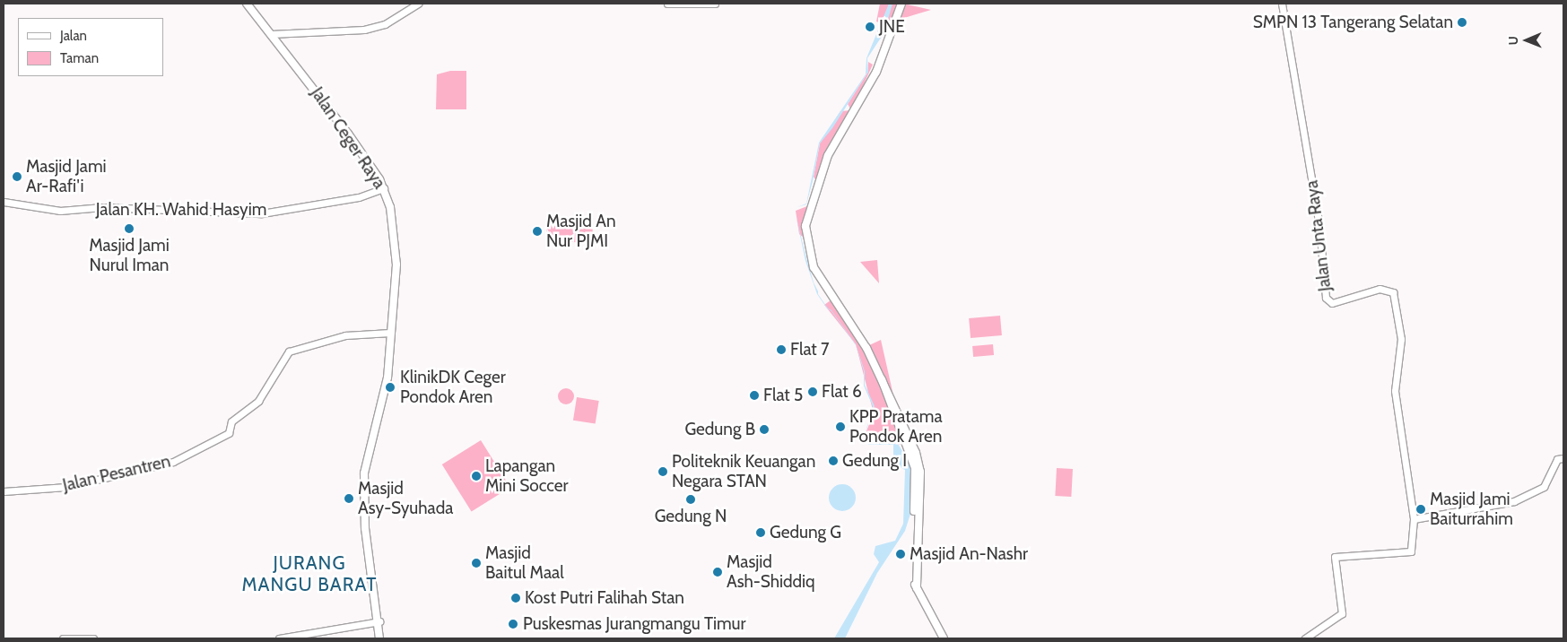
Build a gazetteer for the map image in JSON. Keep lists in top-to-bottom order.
{
  "streets": {
    "main road": ["Jalan Ceger Raya"],
    "street": ["Jalan KH. Wahid Hasyim", "Jalan Unta Raya", "Jalan Pesantren"]
  },
  "crossings": [
    ["Jalan Ceger Raya", "Jalan KH. Wahid Hasyim"],
    ["Jalan Ceger Raya", "Jalan Pesantren"]
  ],
  "districts": ["JURANG MANGU BARAT"],
  "places": [
    "SMPN 13 Tangerang Selatan",
    "JNE",
    "Masjid Jami Ar-Rafi'i",
    "Masjid Jami Nurul Iman",
    "Masjid An Nur PJMI",
    "Flat 7",
    "KlinikDK Ceger Pondok Aren",
    "Flat 6",
    "Flat 5",
    "KPP Pratama Pondok Aren",
    "Gedung B",
    "Gedung I",
    "Politeknik Keuangan Negara STAN",
    "Lapangan Mini Soccer",
    "Masjid Asy-Syuhada",
    "Gedung N",
    "Masjid Jami Baiturrahim",
    "Gedung G",
    "Masjid An-Nashr",
    "Masjid Baitul Maal",
    "Masjid Ash-Shiddiq",
    "Kost Putri Falihah Stan",
    "Puskesmas Jurangmangu Timur"
  ],
  "legend": ["Jalan", "Taman"],
  "north": "left"
}
